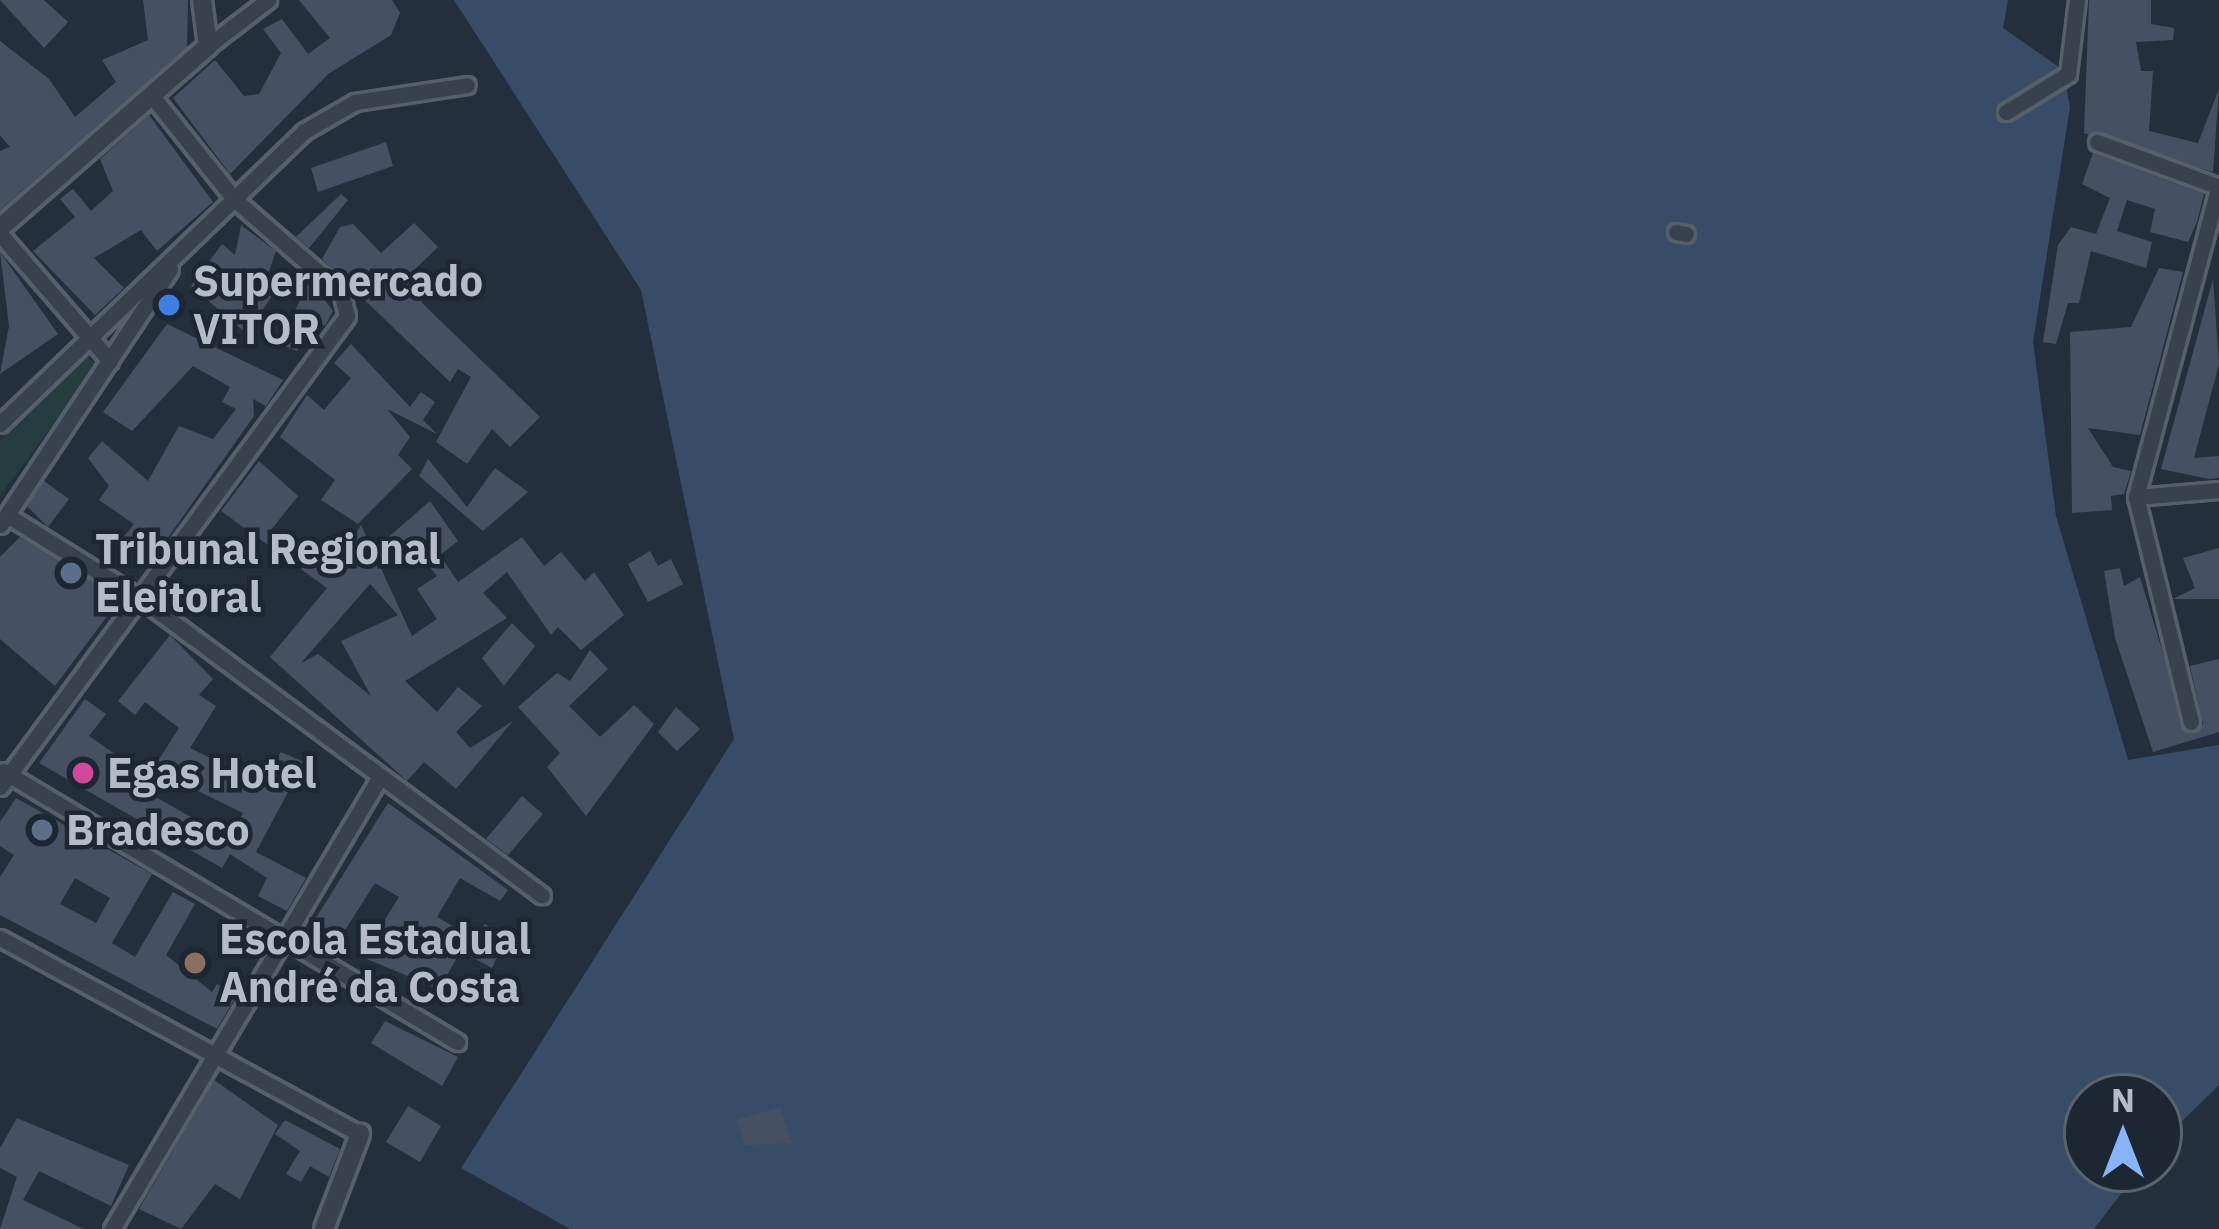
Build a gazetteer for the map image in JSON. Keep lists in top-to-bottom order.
{
  "places": [
    "Supermercado VITOR",
    "Tribunal Regional Eleitoral",
    "Egas Hotel",
    "Bradesco",
    "Escola Estadual André da Costa"
  ],
  "north": "top"
}
